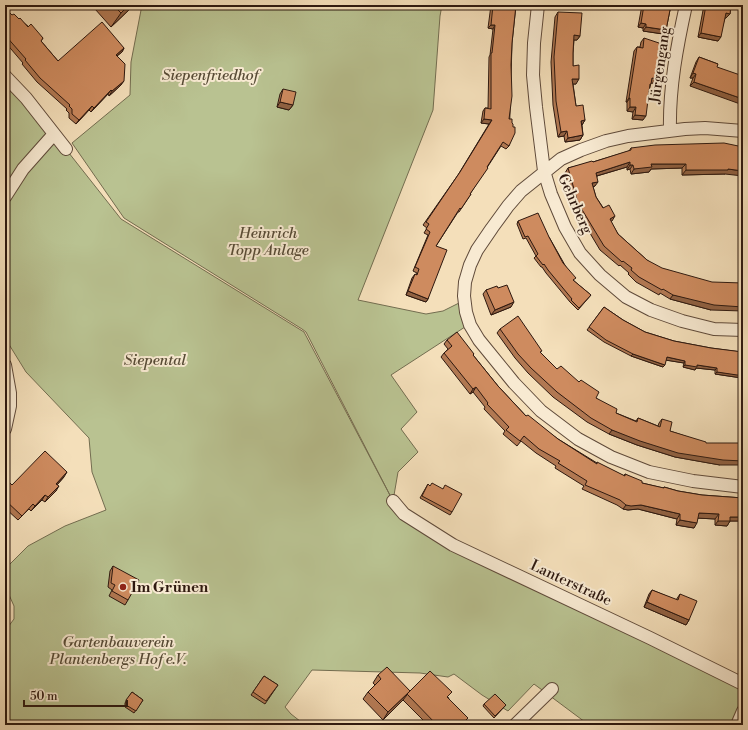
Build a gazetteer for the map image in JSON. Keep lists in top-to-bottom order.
{
  "streets": {
    "street": ["Jürgengang", "Gehrberg", "Lanterstraße"]
  },
  "parks": [
    "Siepenfriedhof",
    "Heinrich Topp Anlage",
    "Siepental",
    "Gartenbauverein Plantenbergs Hof e.V."
  ],
  "places": ["Im Grünen"],
  "scale_bar": "50 m"
}
